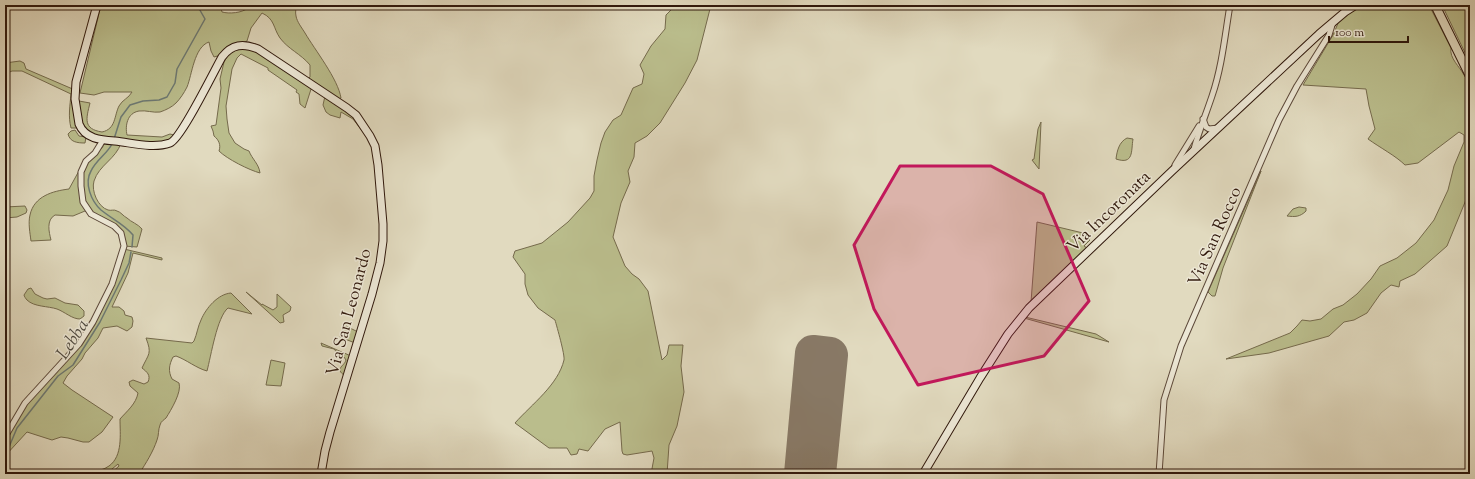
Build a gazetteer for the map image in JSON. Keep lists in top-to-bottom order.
{
  "streets": {
    "street": ["Via Incoronata", "Via San Rocco", "Via San Leonardo"]
  },
  "crossings": [
    ["Via Incoronata", "Via San Rocco"]
  ],
  "water": ["Lebba"],
  "scale_bar": "100 m"
}
